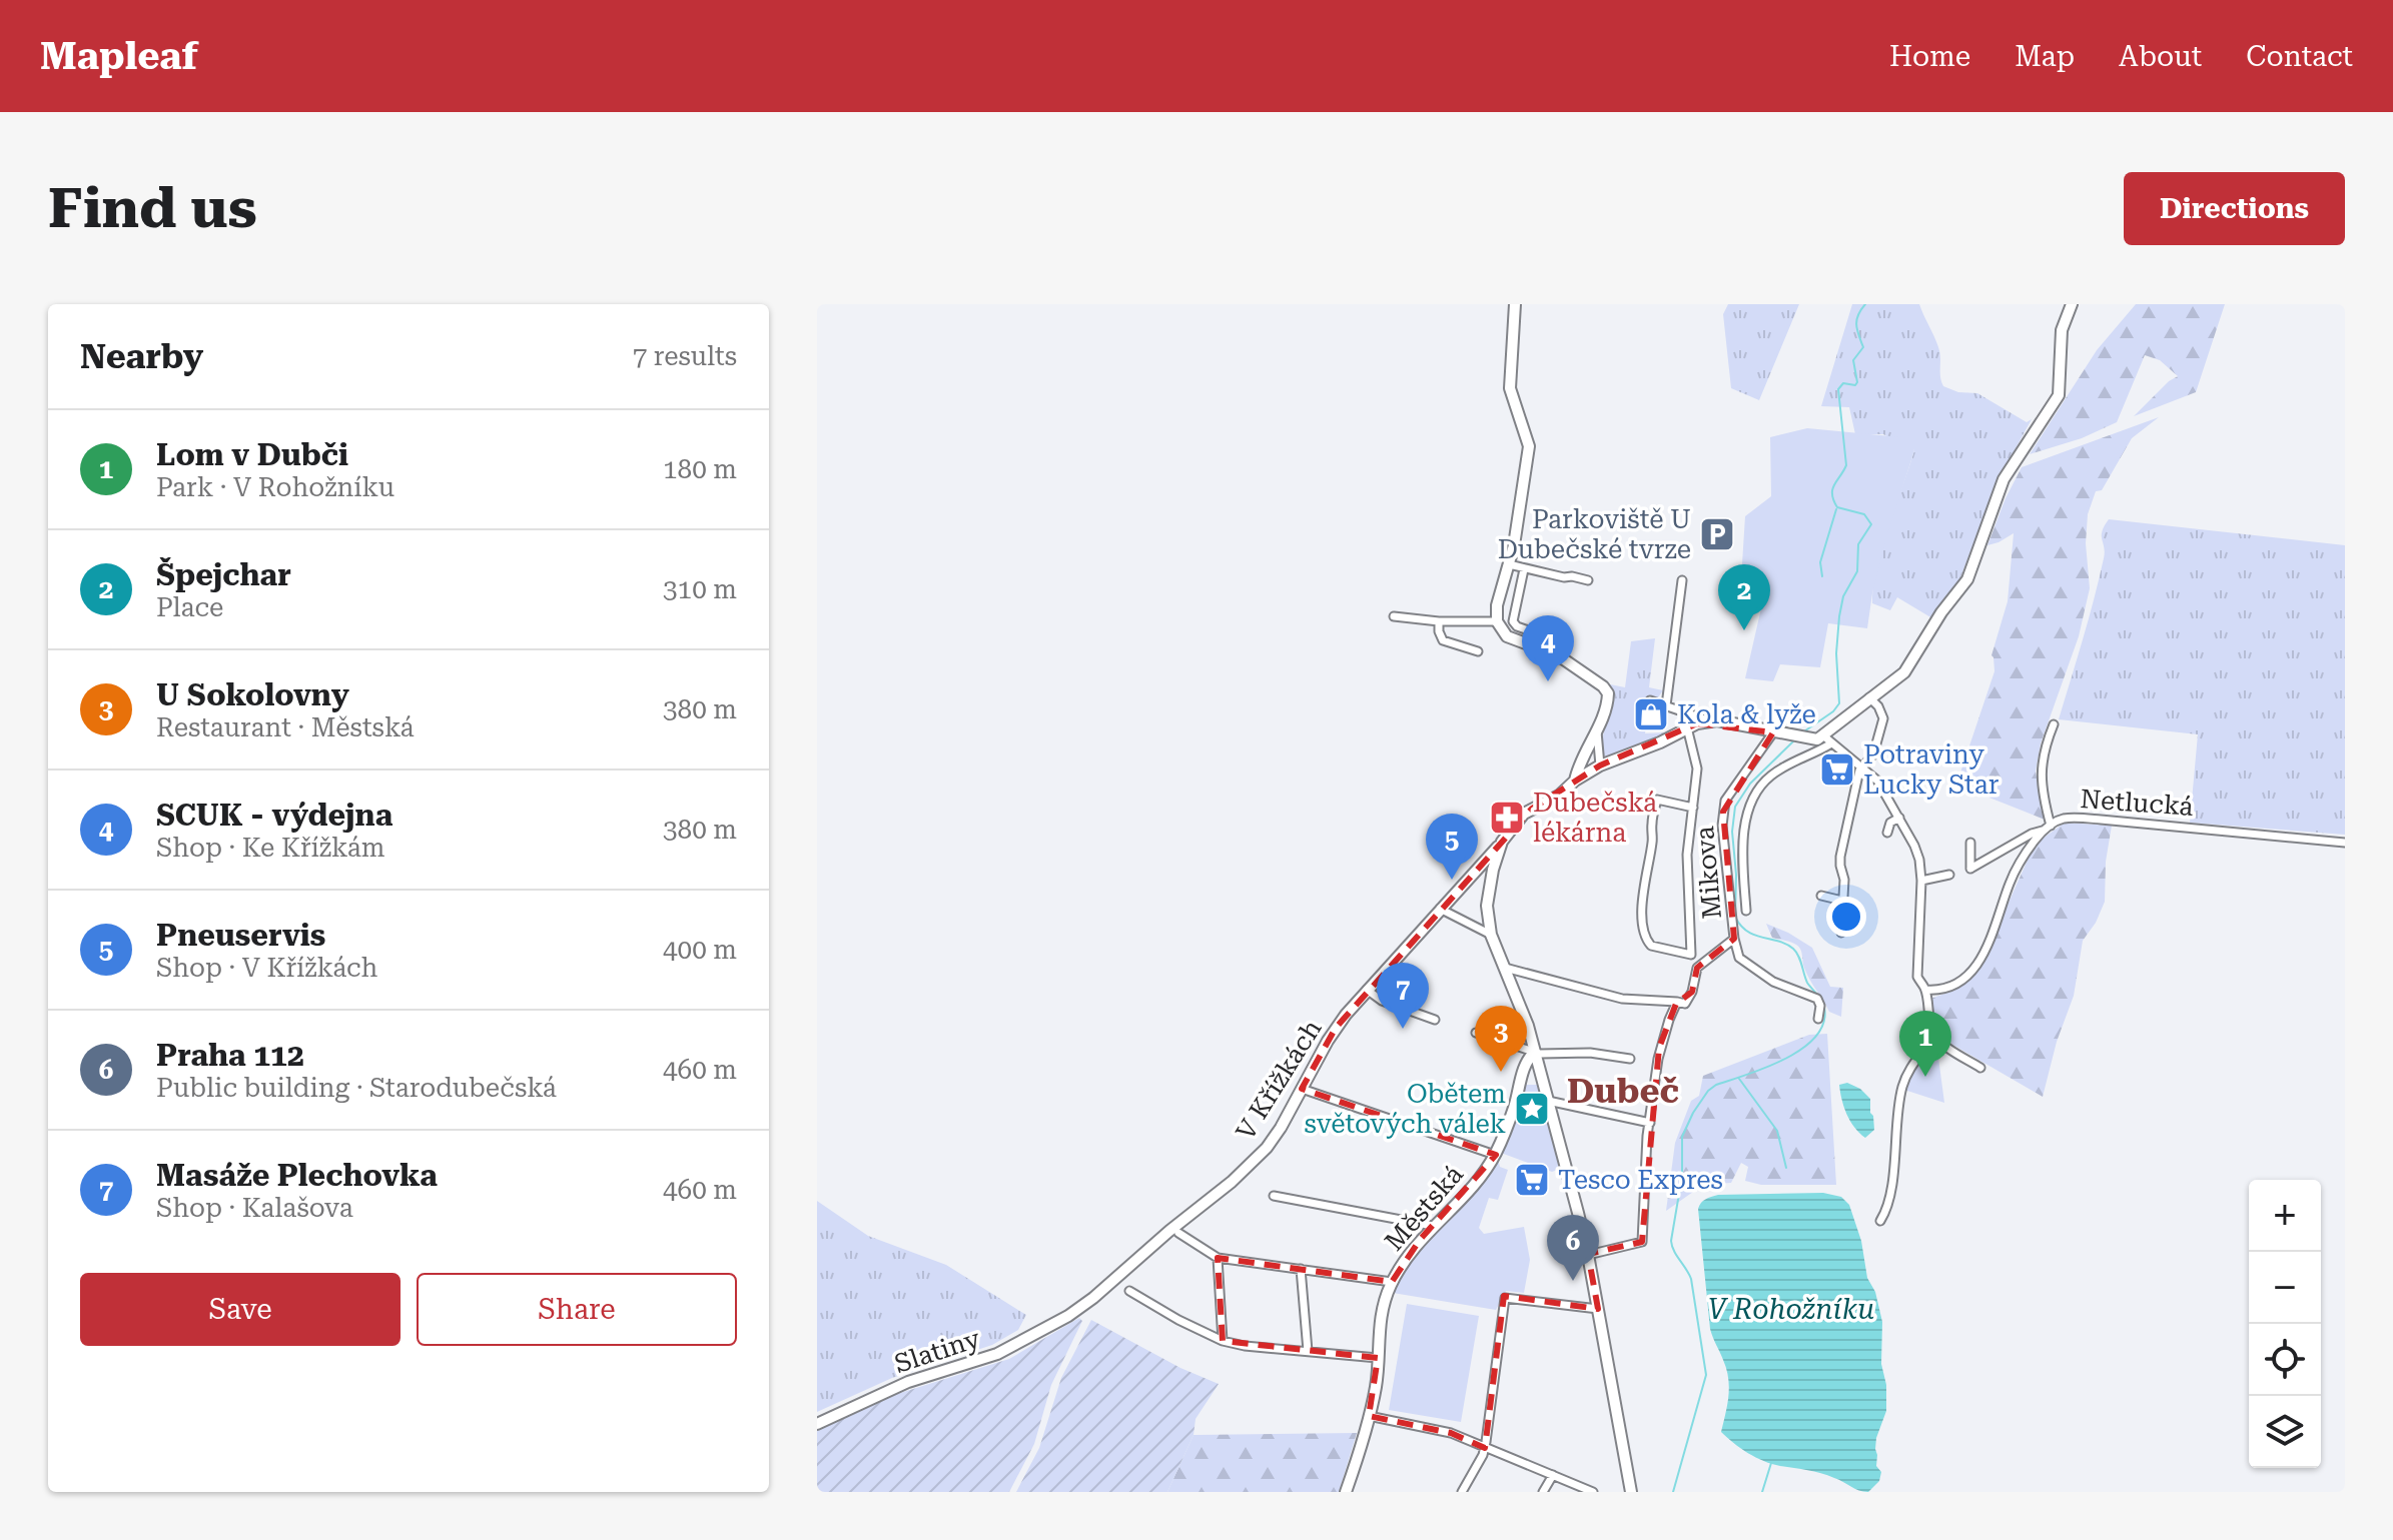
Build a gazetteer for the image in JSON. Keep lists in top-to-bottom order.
{
  "streets": {
    "street": [
      "Netlucká",
      "Mikova",
      "V Křížkách",
      "Městská",
      "Slatiny"
    ]
  },
  "crossings": [
    ["V Křížkách", "Slatiny"]
  ],
  "districts": ["Dubeč"],
  "water": ["V Rohožníku"],
  "places": {
    "parking": ["Parkoviště U Dubečské tvrze"],
    "shop": ["Kola & lyže"],
    "supermarket": ["Potraviny Lucky Star", "Tesco Expres"],
    "pharmacy": ["Dubečská lékárna"],
    "place": ["Obětem světových válek"]
  },
  "page": {
    "header": "Mapleaf",
    "nav": [
      "Home",
      "Map",
      "About",
      "Contact"
    ],
    "buttons": [
      "Directions",
      ["Save", "Share"]
    ],
    "title": "Find us",
    "heading": ["Nearby", "7 results"],
    "list": [
      {
        "mark": "1",
        "name": "Lom v Dubči",
        "note": "Park · V Rohožníku",
        "value": "180 m"
      },
      {
        "mark": "2",
        "name": "Špejchar",
        "note": "Place",
        "value": "310 m"
      },
      {
        "mark": "3",
        "name": "U Sokolovny",
        "note": "Restaurant · Městská",
        "value": "380 m"
      },
      {
        "mark": "4",
        "name": "SCUK - výdejna",
        "note": "Shop · Ke Křížkám",
        "value": "380 m"
      },
      {
        "mark": "5",
        "name": "Pneuservis",
        "note": "Shop · V Křížkách",
        "value": "400 m"
      },
      {
        "mark": "6",
        "name": "Praha 112",
        "note": "Public building · Starodubečská",
        "value": "460 m"
      },
      {
        "mark": "7",
        "name": "Masáže Plechovka",
        "note": "Shop · Kalašova",
        "value": "460 m"
      }
    ],
    "pins": [
      "2",
      "4",
      "5",
      "7",
      "3",
      "1",
      "6"
    ],
    "map_buttons": ["+", "−"]
  }
}
